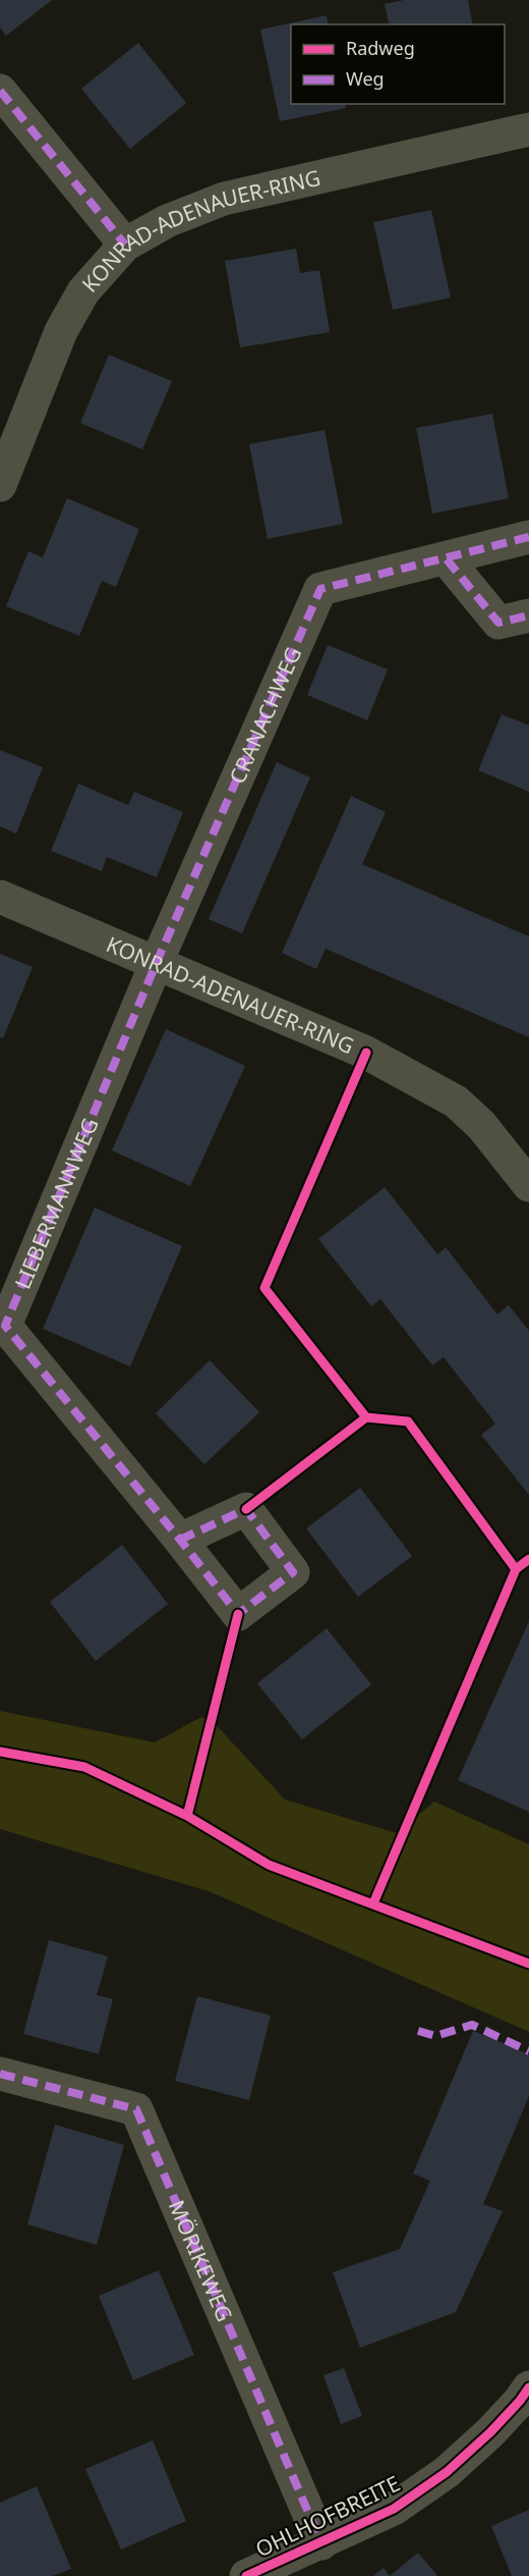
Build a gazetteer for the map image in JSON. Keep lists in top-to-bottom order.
{
  "streets": {
    "street": [
      "KONRAD-ADENAUER-RING",
      "CRANACHWEG",
      "LIEBERMANNWEG",
      "MÖRIKEWEG",
      "OHLHOFBREITE"
    ]
  },
  "crossings": [
    ["KONRAD-ADENAUER-RING", "CRANACHWEG"],
    ["KONRAD-ADENAUER-RING", "LIEBERMANNWEG"],
    ["CRANACHWEG", "LIEBERMANNWEG"],
    ["MÖRIKEWEG", "OHLHOFBREITE"]
  ],
  "legend": ["Radweg", "Weg"]
}
